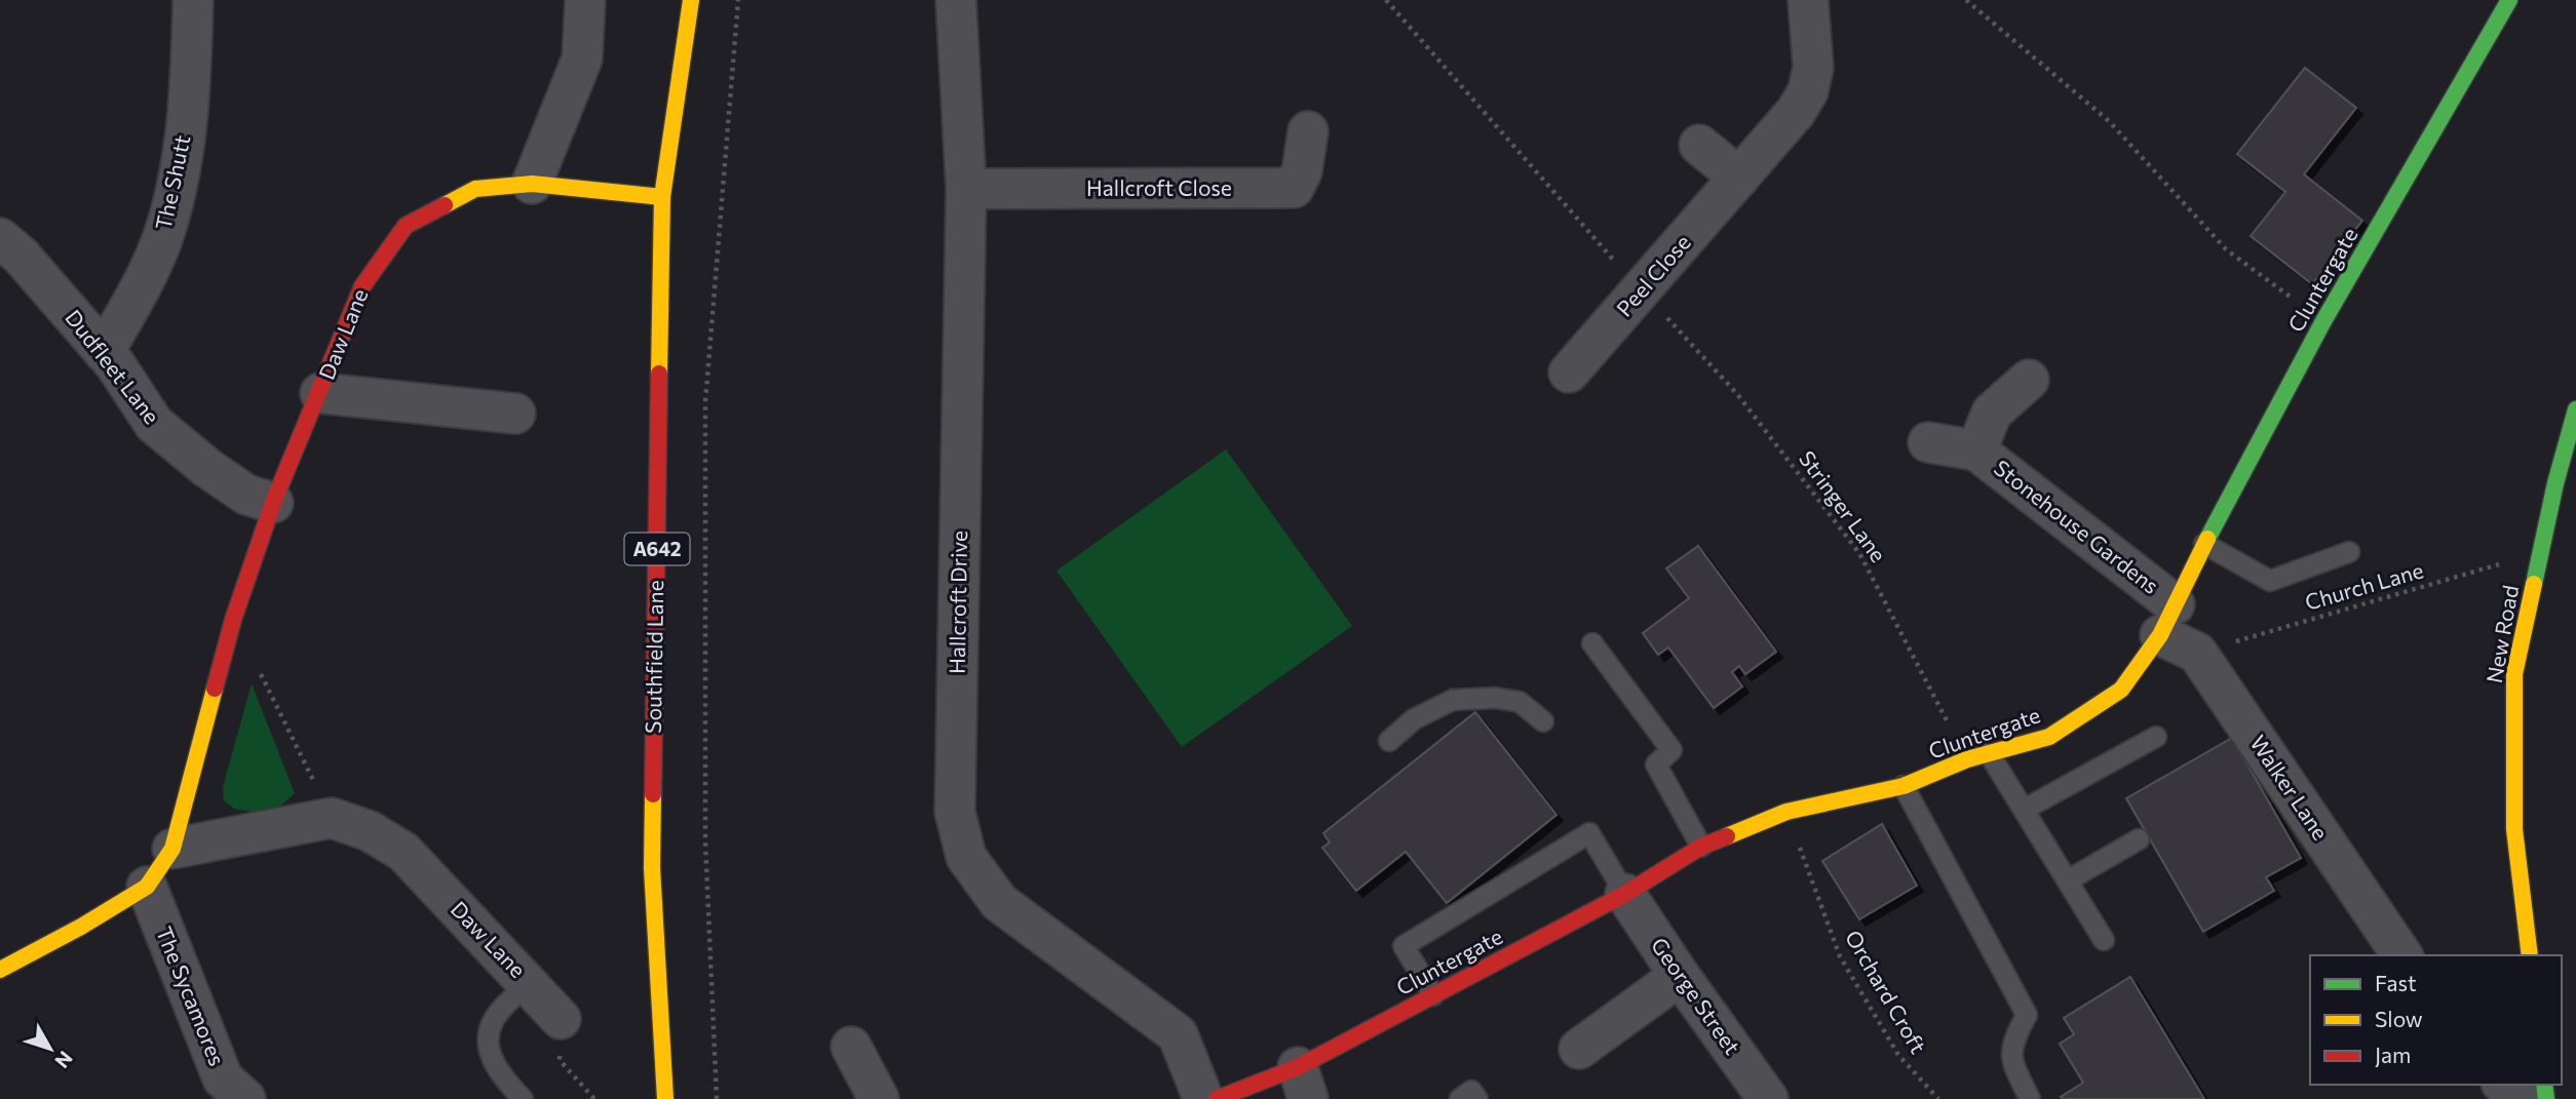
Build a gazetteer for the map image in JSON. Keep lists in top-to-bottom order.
{
  "streets": {
    "main road": [
      "Cluntergate",
      "Daw Lane",
      "A642",
      "New Road",
      "Southfield Lane"
    ],
    "street": [
      "The Shutt",
      "Hallcroft Close",
      "Peel Close",
      "Dudfleet Lane",
      "Stonehouse Gardens",
      "Hallcroft Drive",
      "Walker Lane",
      "The Sycamores",
      "George Street"
    ],
    "path": ["Stringer Lane", "Church Lane", "Orchard Croft"]
  },
  "crossings": [
    ["The Shutt", "Dudfleet Lane"],
    ["Hallcroft Close", "Hallcroft Drive"],
    ["Peel Close", "Stringer Lane"],
    ["Cluntergate", "Stonehouse Gardens"],
    ["Cluntergate", "Walker Lane"],
    ["Cluntergate", "Orchard Croft"],
    ["Cluntergate", "George Street"],
    ["Daw Lane", "Dudfleet Lane"],
    ["Daw Lane", "Southfield Lane"],
    ["Daw Lane", "The Sycamores"],
    ["Stonehouse Gardens", "Walker Lane"],
    ["Church Lane", "New Road"],
    ["Church Lane", "Walker Lane"]
  ],
  "legend": ["Fast", "Slow", "Jam"],
  "north": "bottom right"
}
